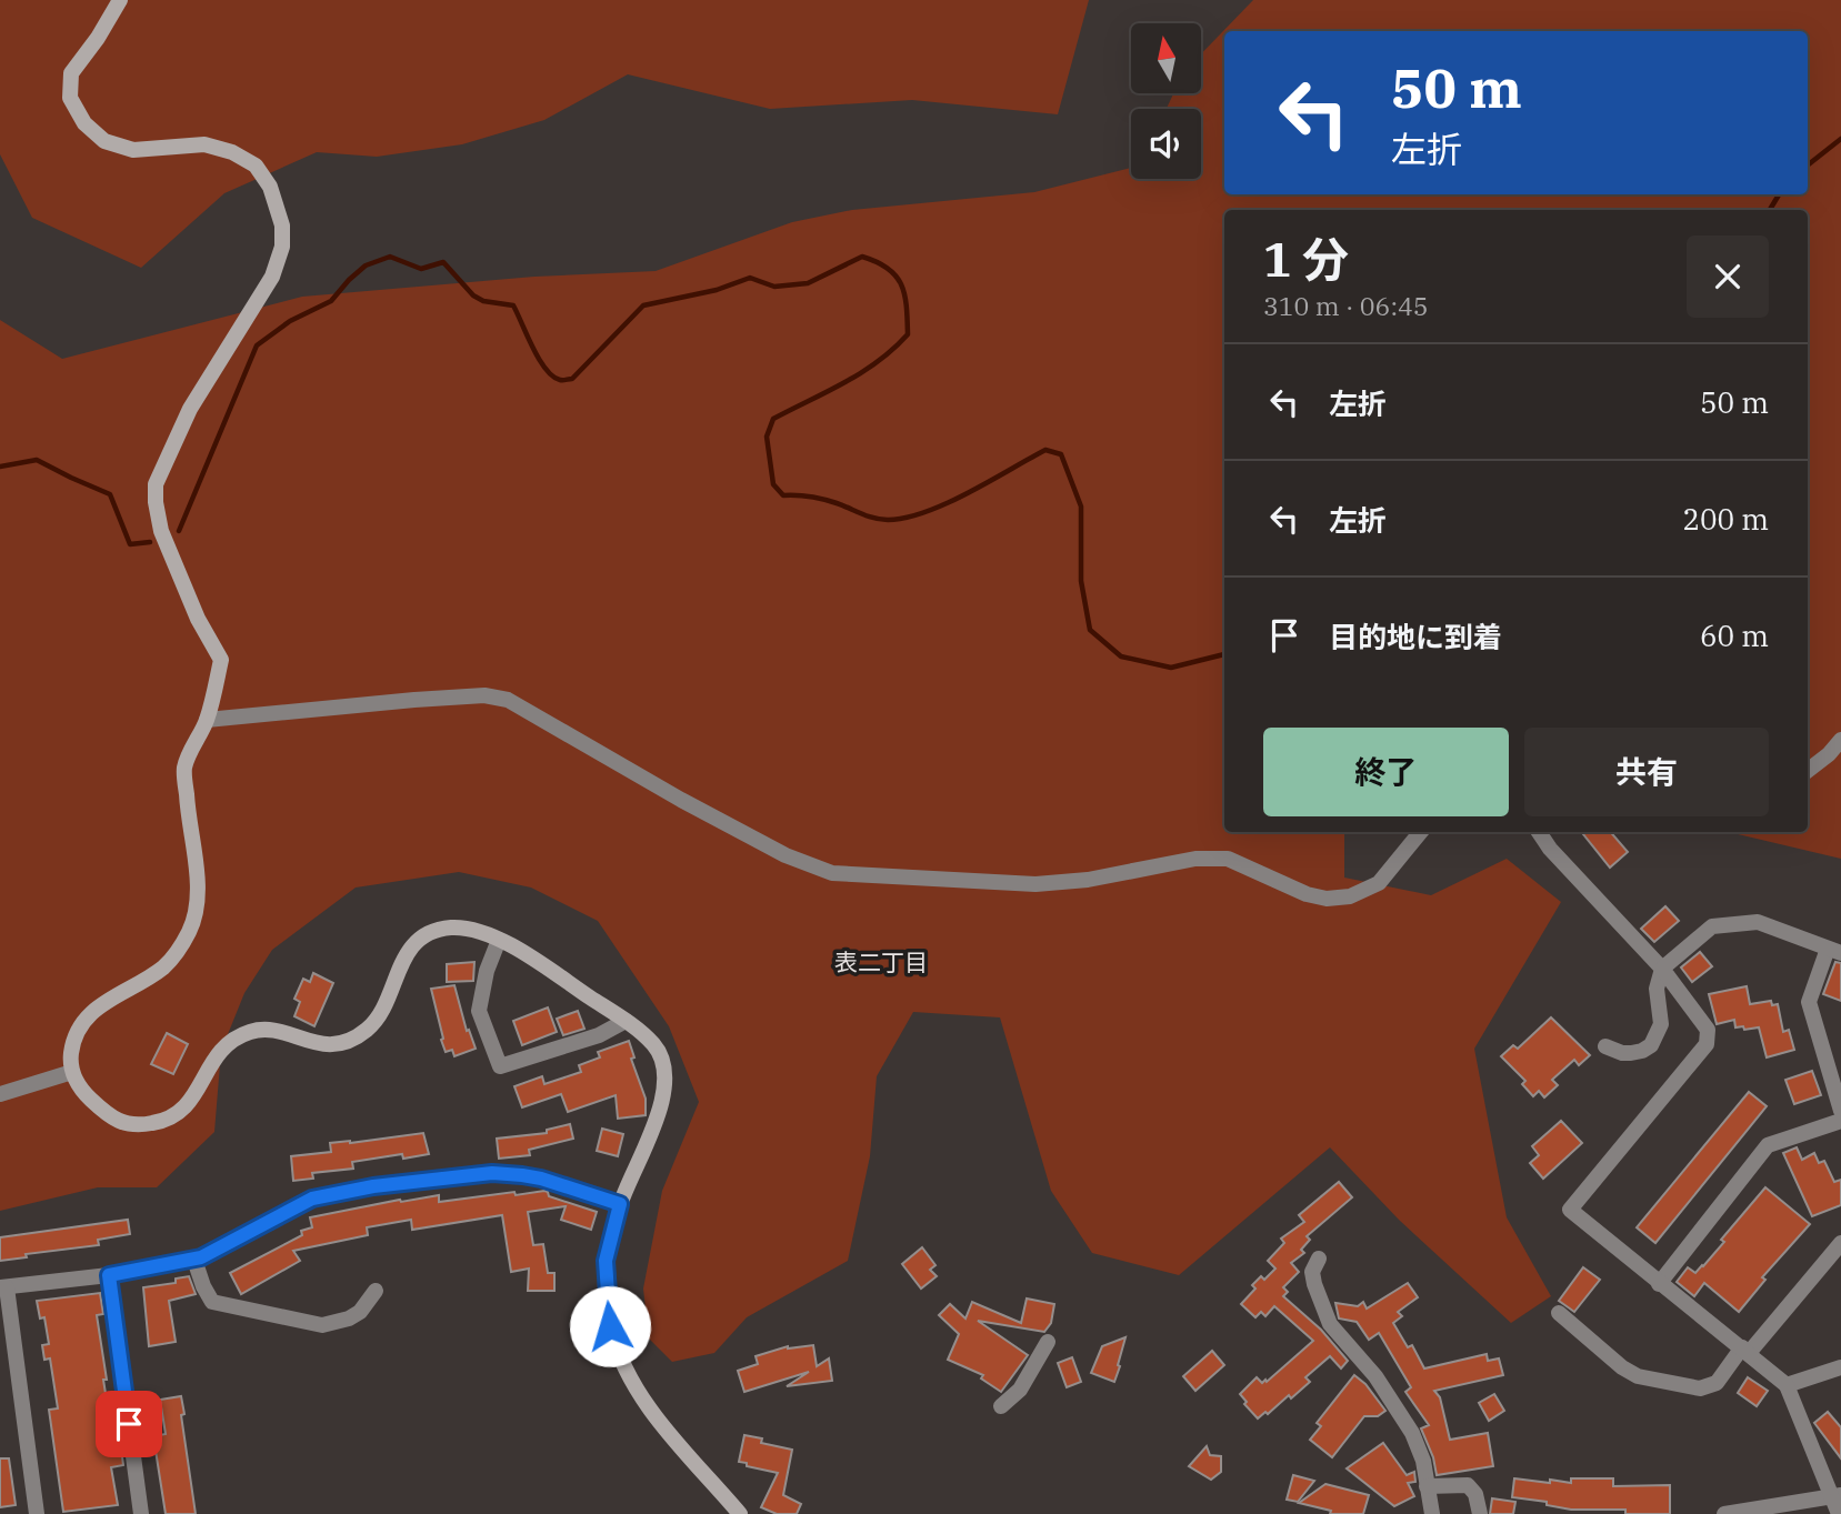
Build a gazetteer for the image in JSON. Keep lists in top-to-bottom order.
{
  "districts": ["表二丁目"],
  "north": "top",
  "page": {
    "turn": ["50 m", "左折"],
    "heading": ["1 分", "310 m · 06:45"],
    "list": [
      {
        "name": "左折",
        "value": "50 m"
      },
      {
        "name": "左折",
        "value": "200 m"
      },
      {
        "name": "目的地に到着",
        "value": "60 m"
      }
    ],
    "buttons": ["終了", "共有"]
  }
}
